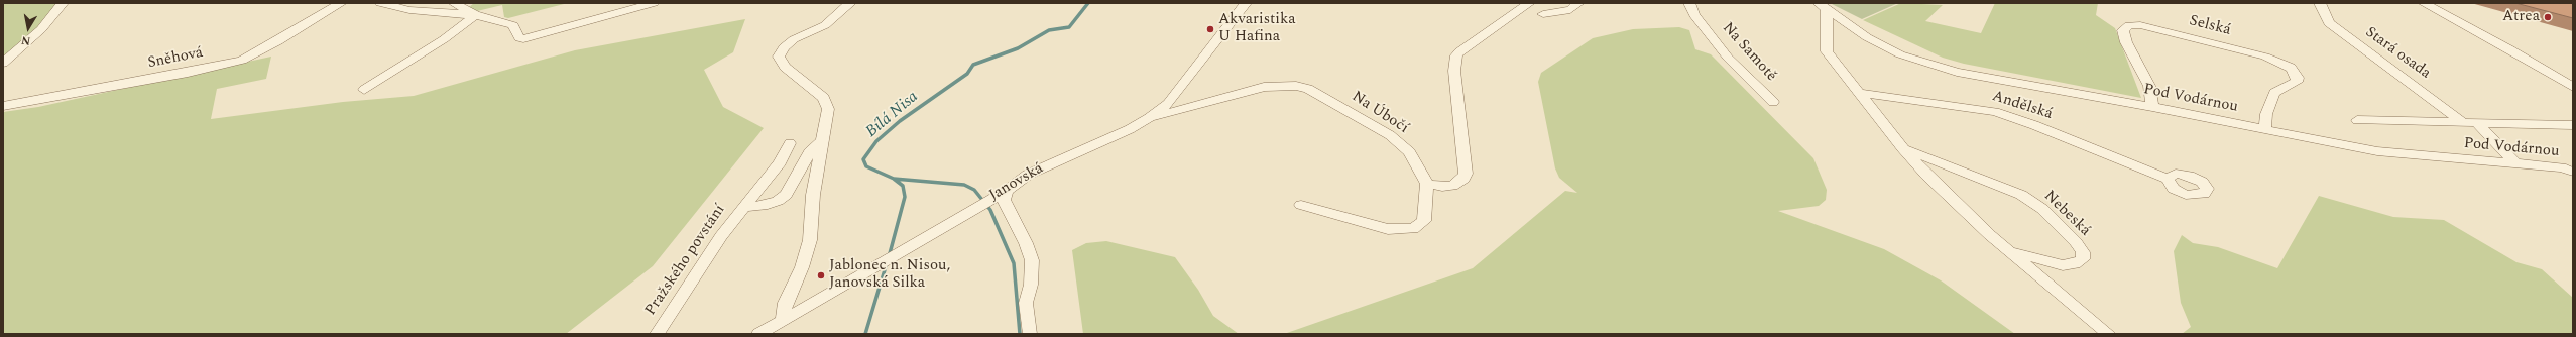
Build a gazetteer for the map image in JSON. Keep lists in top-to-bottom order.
{
  "streets": {
    "street": [
      "Selská",
      "Na Samotě",
      "Stará osada",
      "Sněhová",
      "Pod Vodárnou",
      "Andělská",
      "Na Úbočí",
      "Janovská",
      "Nebeská",
      "Pražského povstání"
    ]
  },
  "crossings": [
    ["Selská", "Pod Vodárnou"],
    ["Stará osada", "Pod Vodárnou"],
    ["Pod Vodárnou", "Nebeská"],
    ["Andělská", "Nebeská"],
    ["Na Úbočí", "Janovská"]
  ],
  "water": ["Bílá Nisa"],
  "places": ["Atrea", "Akvaristika U Hafina", "Jablonec n. Nisou, Janovská Silka"],
  "north": "bottom"
}
